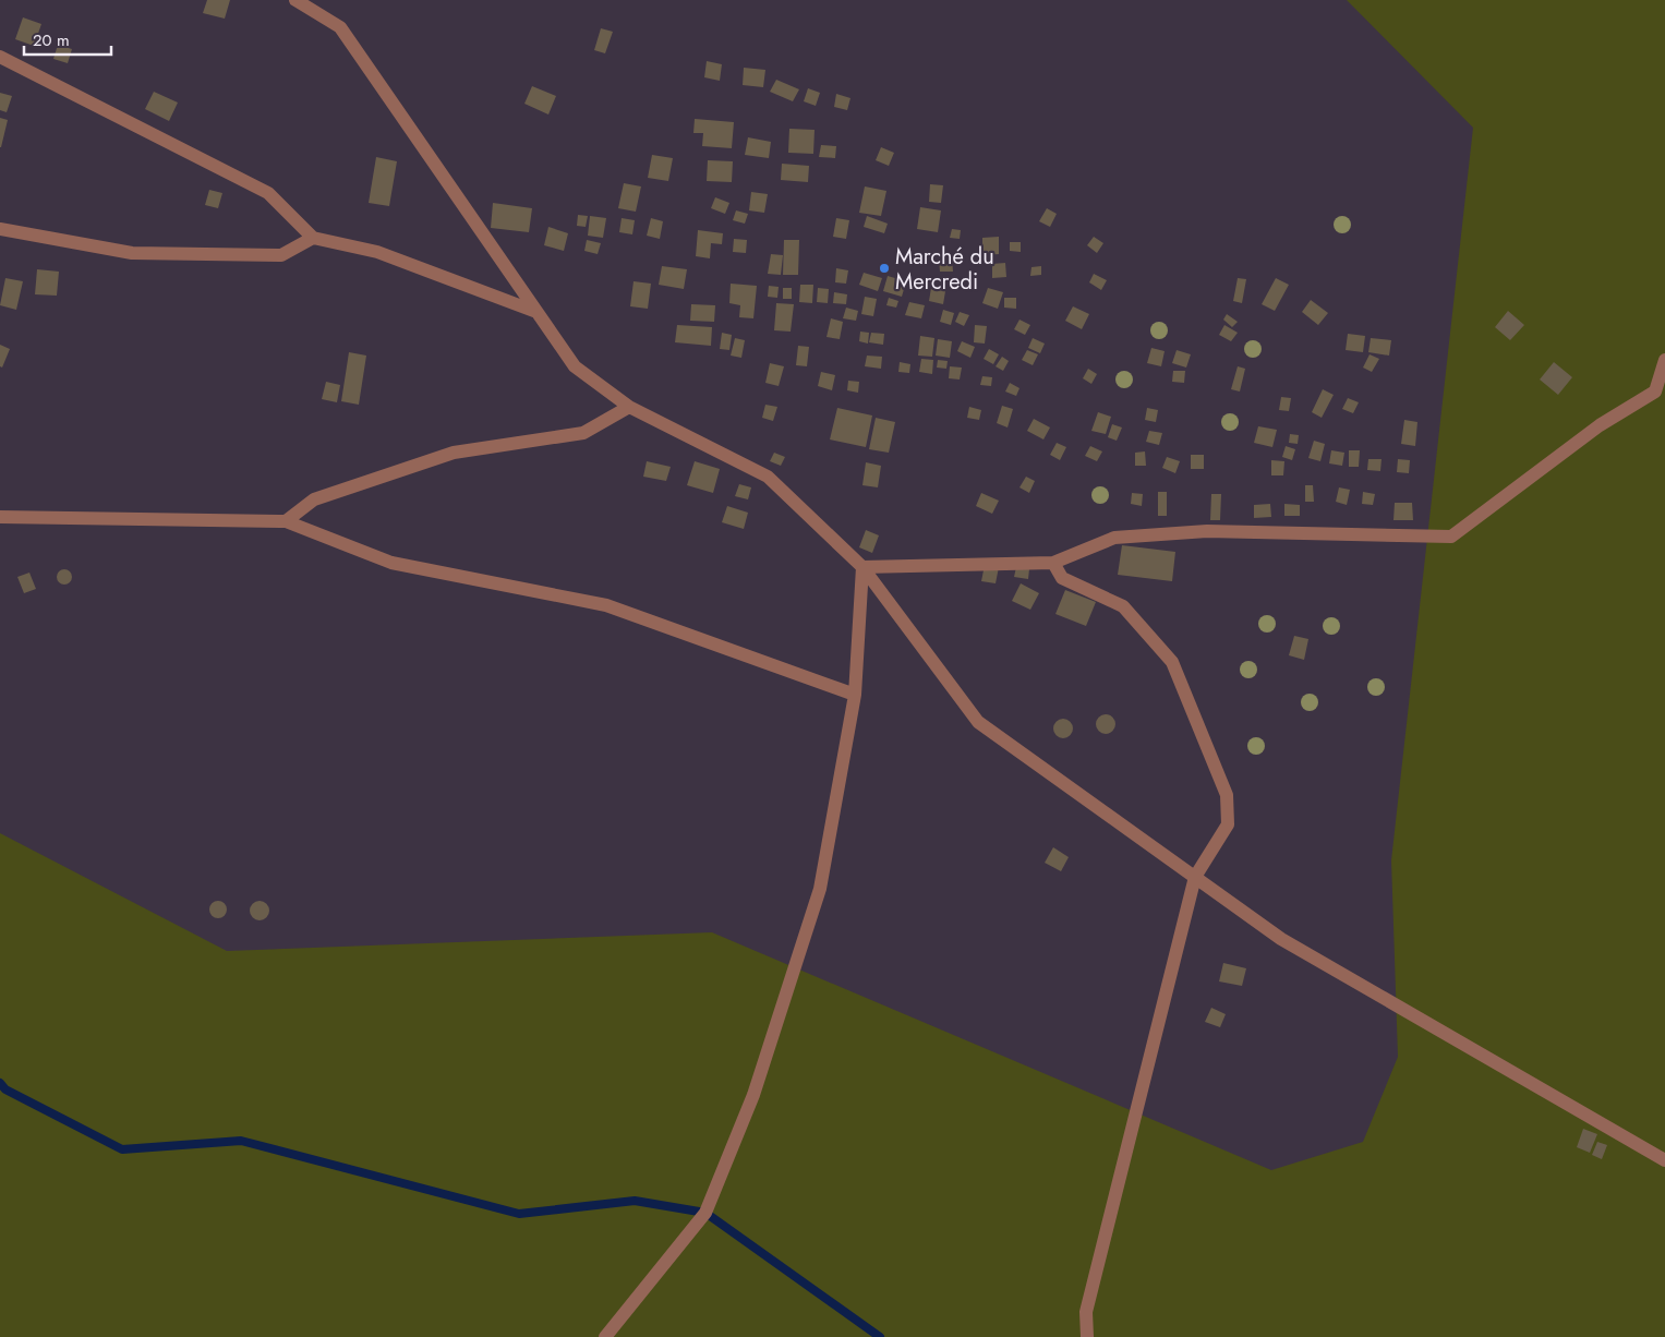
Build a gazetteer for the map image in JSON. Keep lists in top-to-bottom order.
{
  "places": ["Marché du Mercredi"],
  "scale_bar": "20 m"
}
